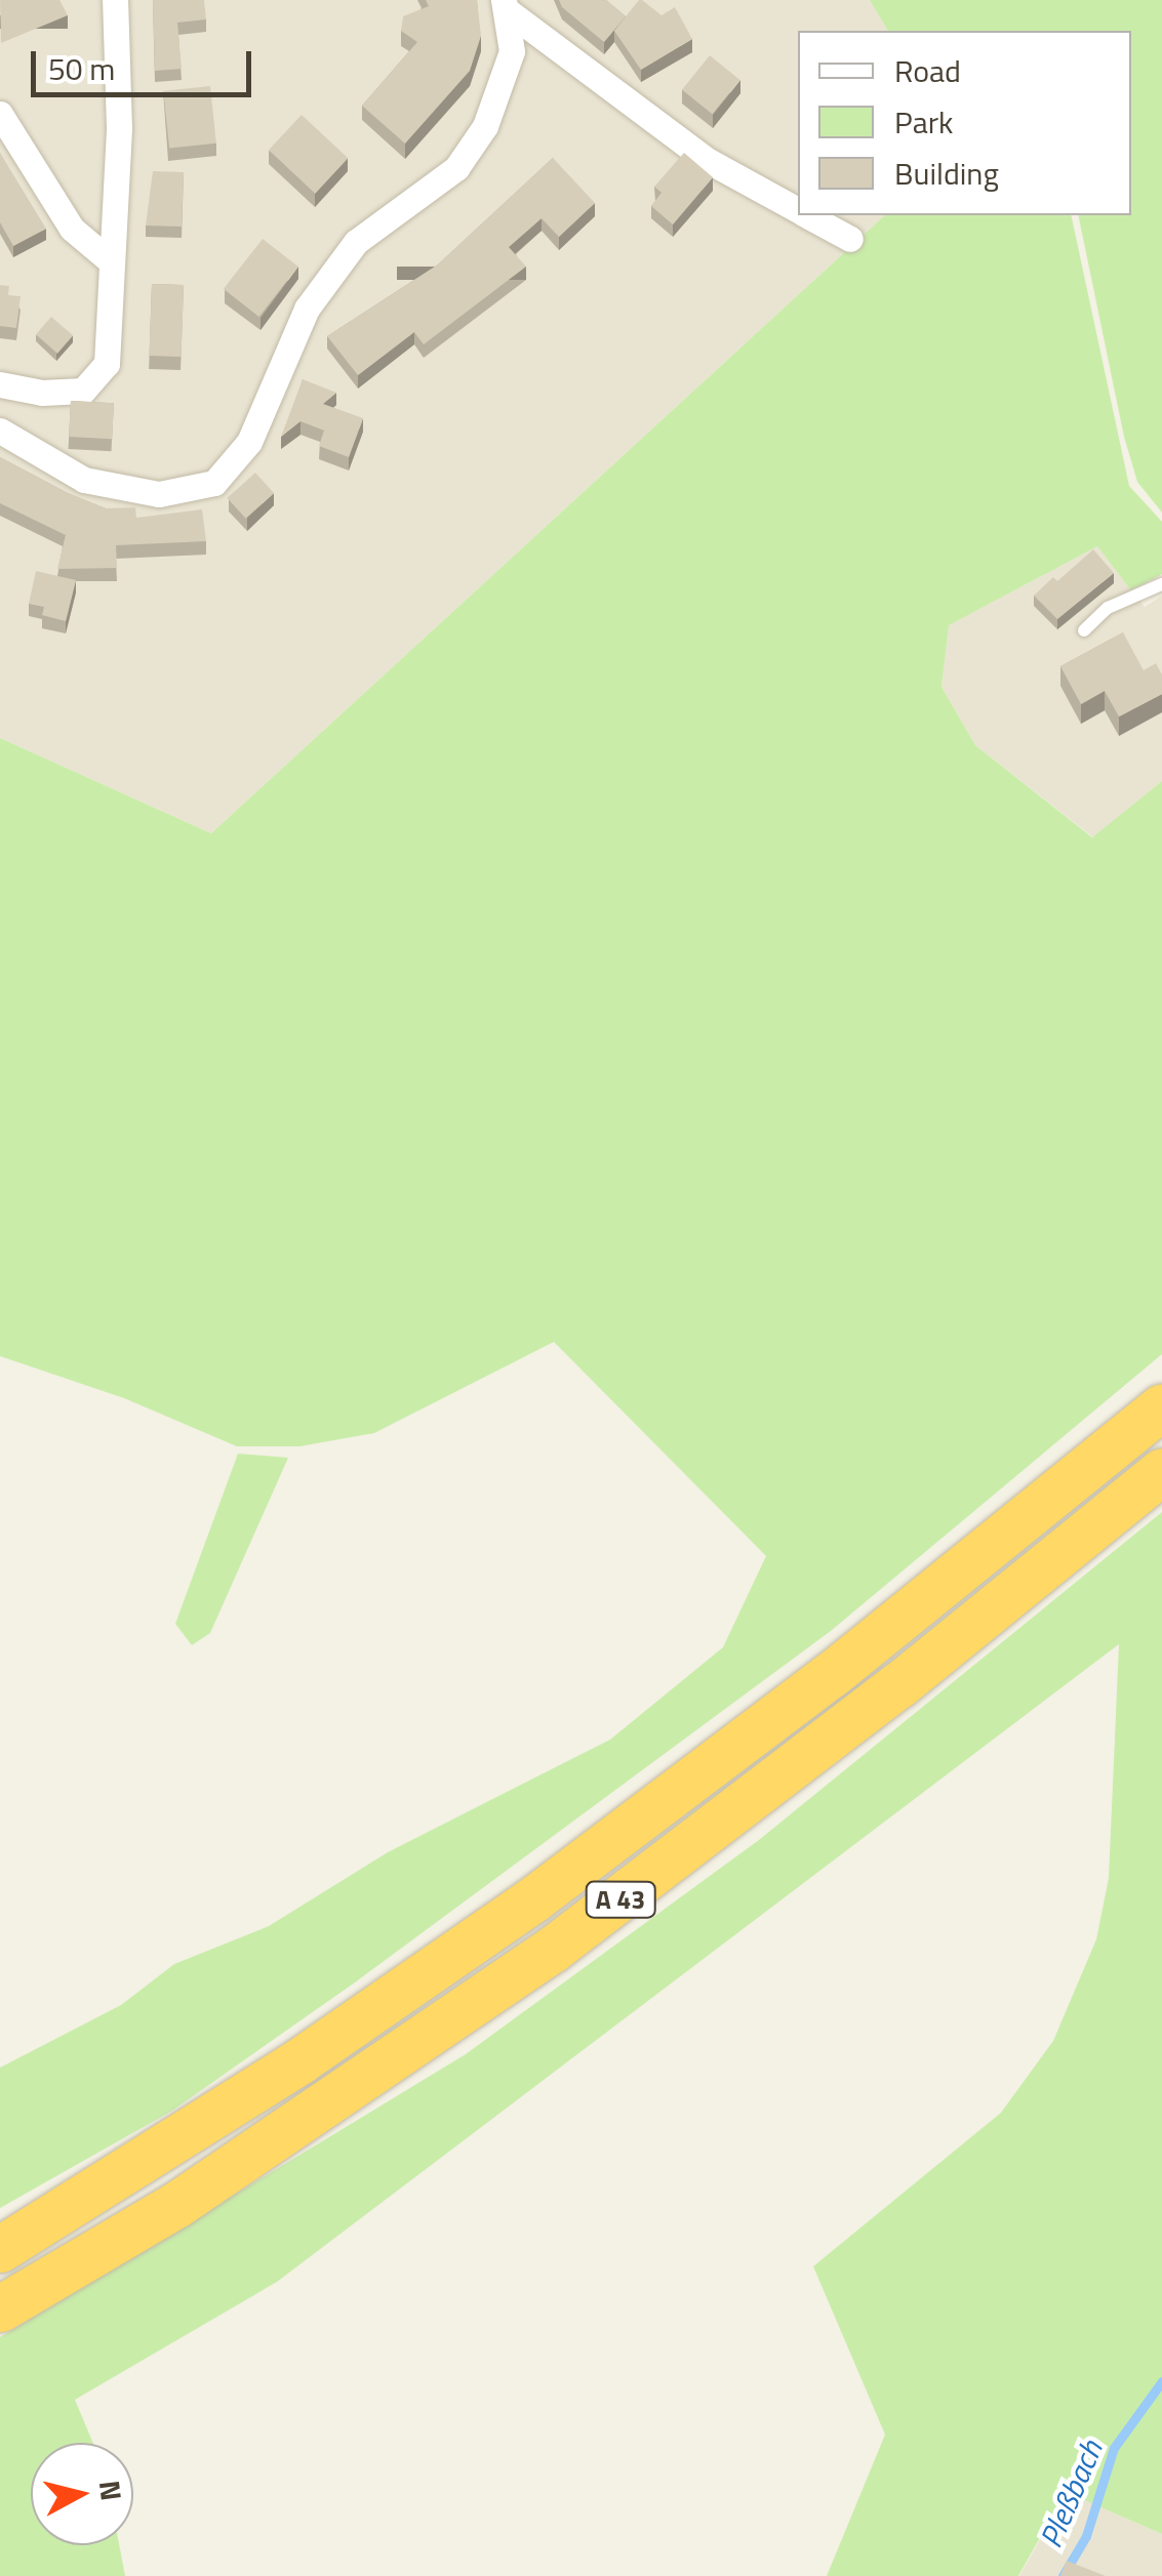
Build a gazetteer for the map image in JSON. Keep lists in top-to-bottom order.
{
  "streets": {
    "highway": ["A 43"]
  },
  "water": ["Pleßbach"],
  "legend": ["Road", "Park", "Building"],
  "scale_bar": "50 m",
  "north": "right"
}
